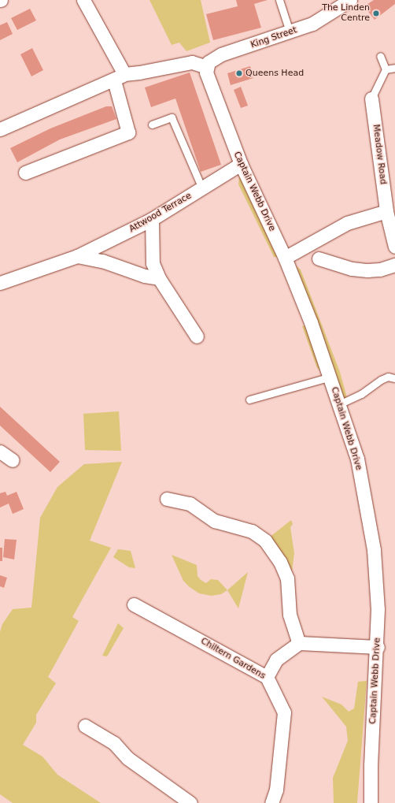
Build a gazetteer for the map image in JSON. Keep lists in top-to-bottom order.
{
  "streets": {
    "street": [
      "King Street",
      "Meadow Road",
      "Captain Webb Drive",
      "Attwood Terrace",
      "Chiltern Gardens"
    ]
  },
  "crossings": [
    ["King Street", "Captain Webb Drive"],
    ["Captain Webb Drive", "Attwood Terrace"]
  ],
  "places": ["The Linden Centre", "Queens Head"]
}
